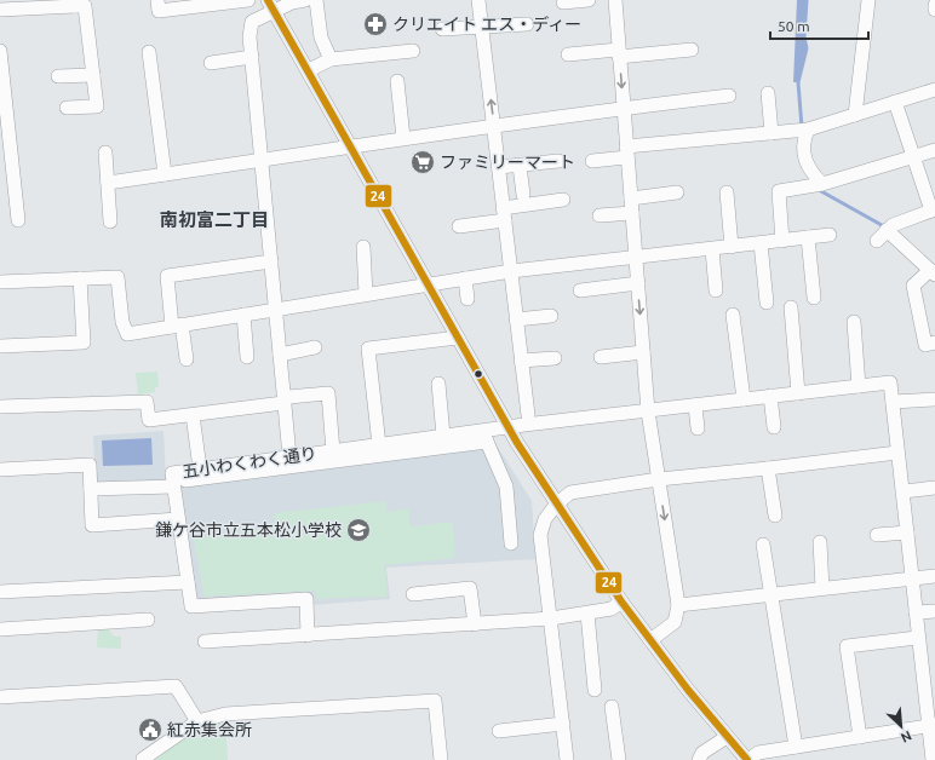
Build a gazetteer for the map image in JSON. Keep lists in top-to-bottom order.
{
  "streets": {
    "street": ["五小わくわく通り"]
  },
  "districts": ["南初富二丁目"],
  "places": {
    "pharmacy": ["クリエイト エス・ディー"],
    "supermarket": ["ファミリーマート"],
    "school or university": ["鎌ケ谷市立五本松小学校"],
    "public building": ["紅赤集会所"]
  },
  "lines": ["transit line 24"],
  "scale_bar": "50 m",
  "north": "bottom right"
}
